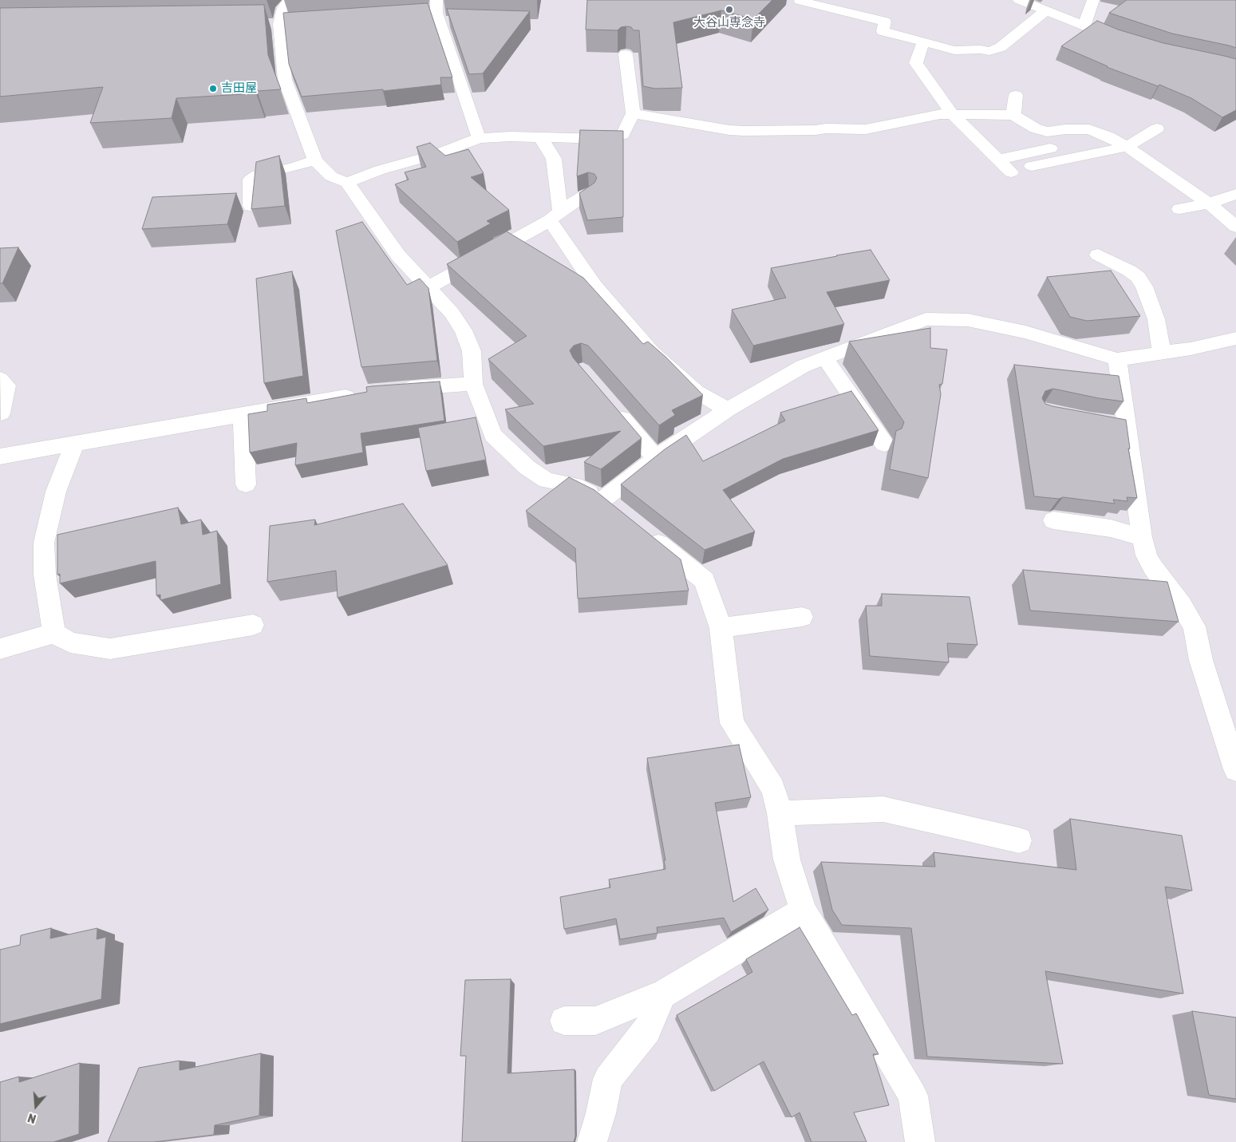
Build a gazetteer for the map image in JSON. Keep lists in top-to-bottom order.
{
  "places": ["大谷山専念寺", "吉田屋"],
  "north": "bottom"
}
